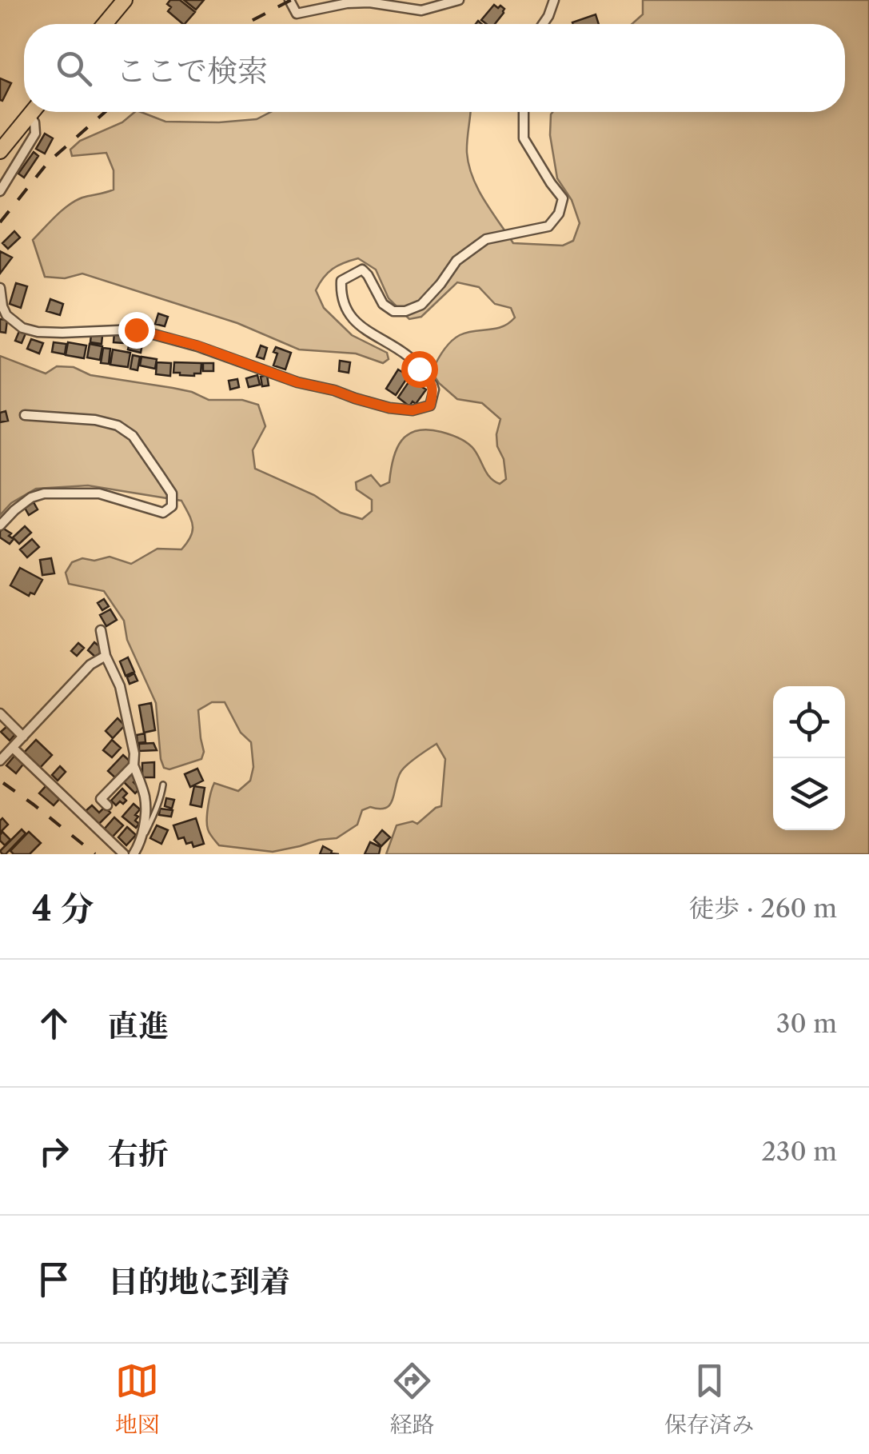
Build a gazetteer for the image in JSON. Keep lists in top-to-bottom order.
{
  "page": {
    "search": "ここで検索",
    "heading": ["4 分", "徒歩 · 260 m"],
    "list": [
      ["直進", "30 m"],
      ["右折", "230 m"],
      "目的地に到着"
    ],
    "nav": ["地図", "経路", "保存済み"]
  }
}
